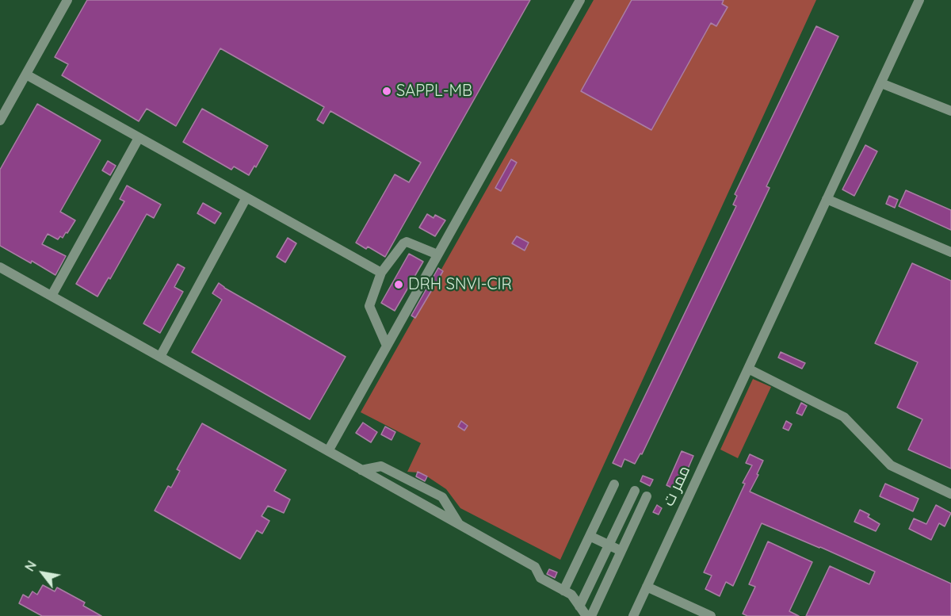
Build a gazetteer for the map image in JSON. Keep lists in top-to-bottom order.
{
  "streets": {
    "street": ["ممر ت"]
  },
  "places": ["SAPPL-MB", "DRH SNVI-CIR"],
  "north": "top left"
}
